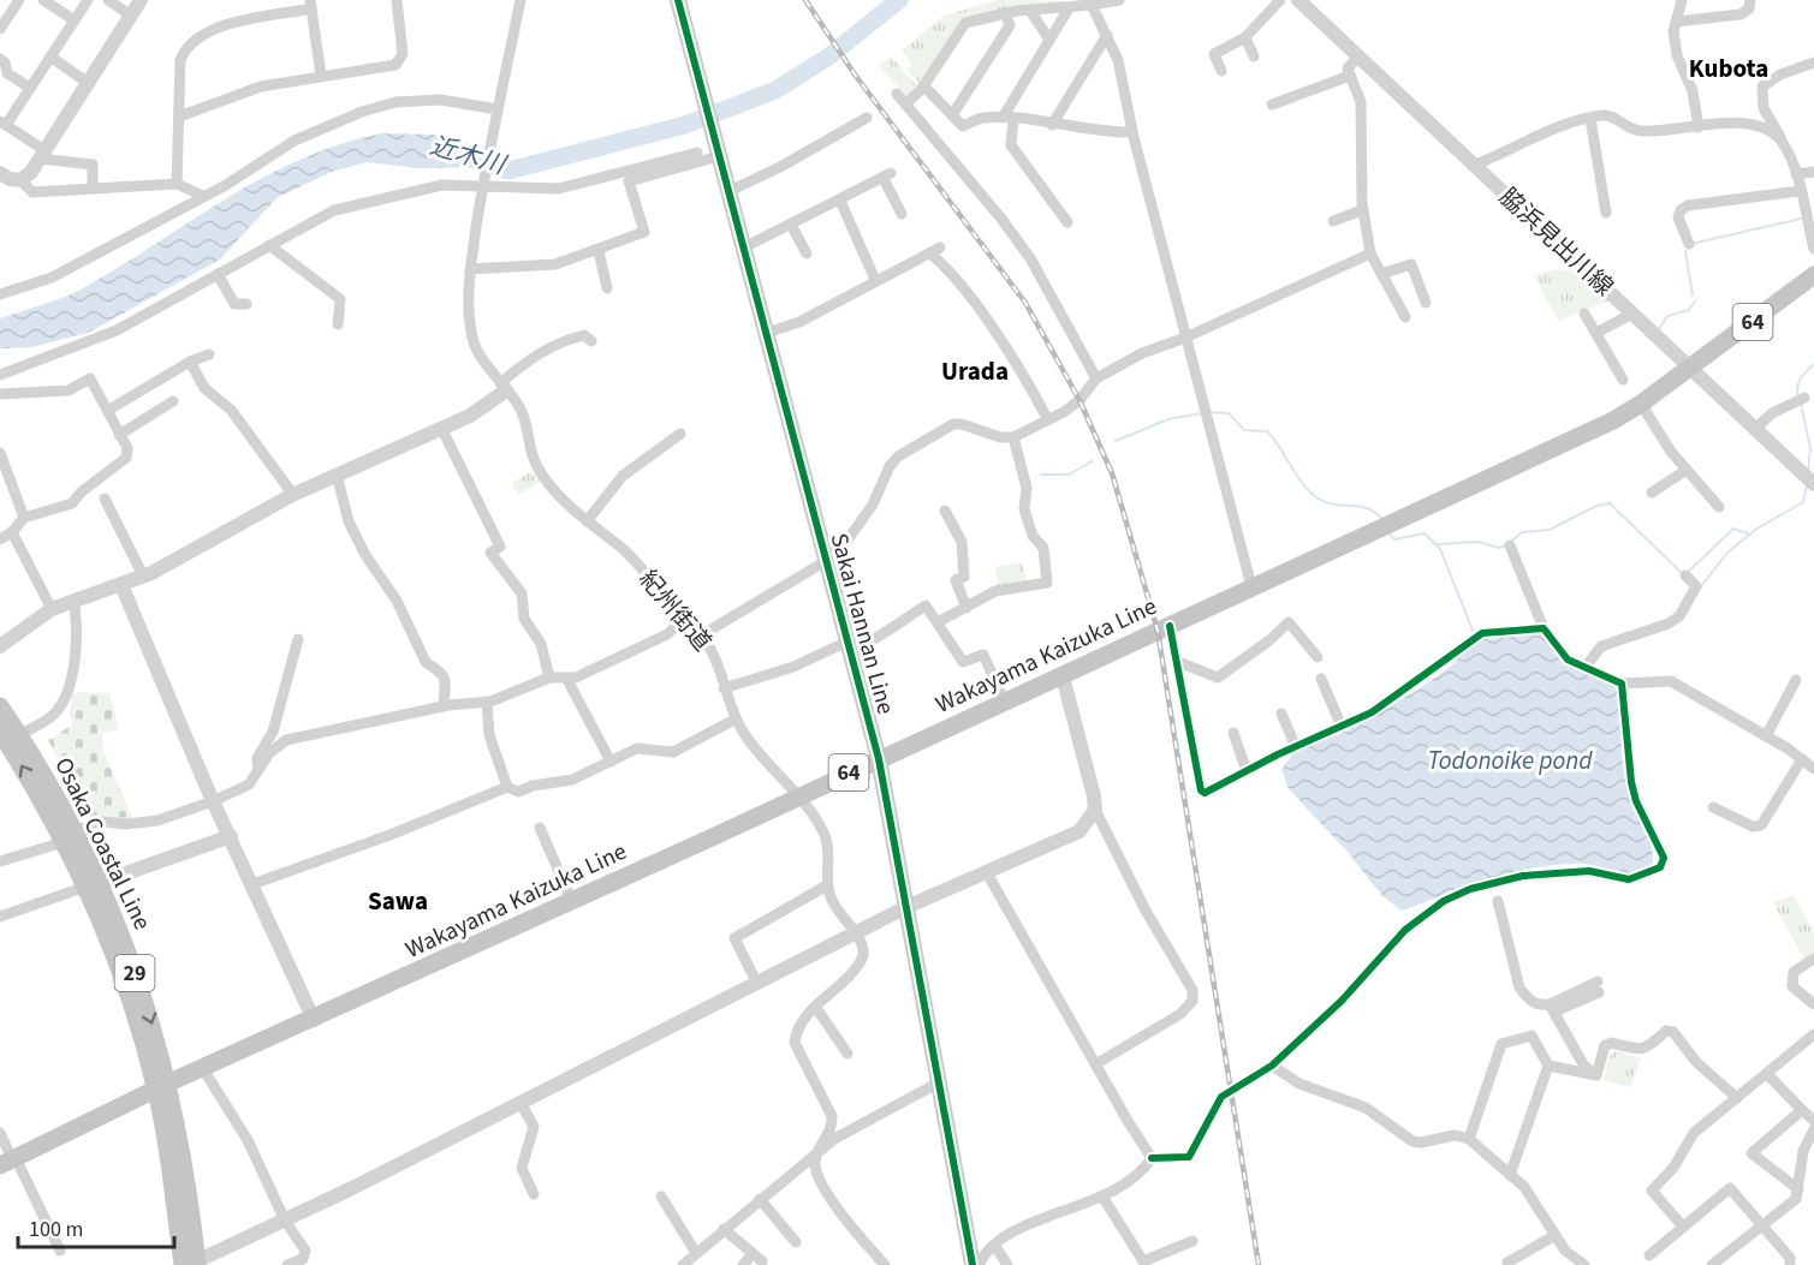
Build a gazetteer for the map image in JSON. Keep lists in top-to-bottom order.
{
  "streets": {
    "main road": [
      "64",
      "Sakai Hannan Line",
      "Wakayama Kaizuka Line",
      "Osaka Coastal Line",
      "29"
    ],
    "street": ["脇浜見出川線", "紀州街道"]
  },
  "crossings": [
    ["脇浜見出川線", "Wakayama Kaizuka Line"],
    ["紀州街道", "Wakayama Kaizuka Line"],
    ["Sakai Hannan Line", "Wakayama Kaizuka Line"],
    ["Wakayama Kaizuka Line", "Osaka Coastal Line"]
  ],
  "districts": ["Kubota", "Urada", "Sawa"],
  "water": ["近木川", "Todonoike pond"],
  "scale_bar": "100 m"
}
